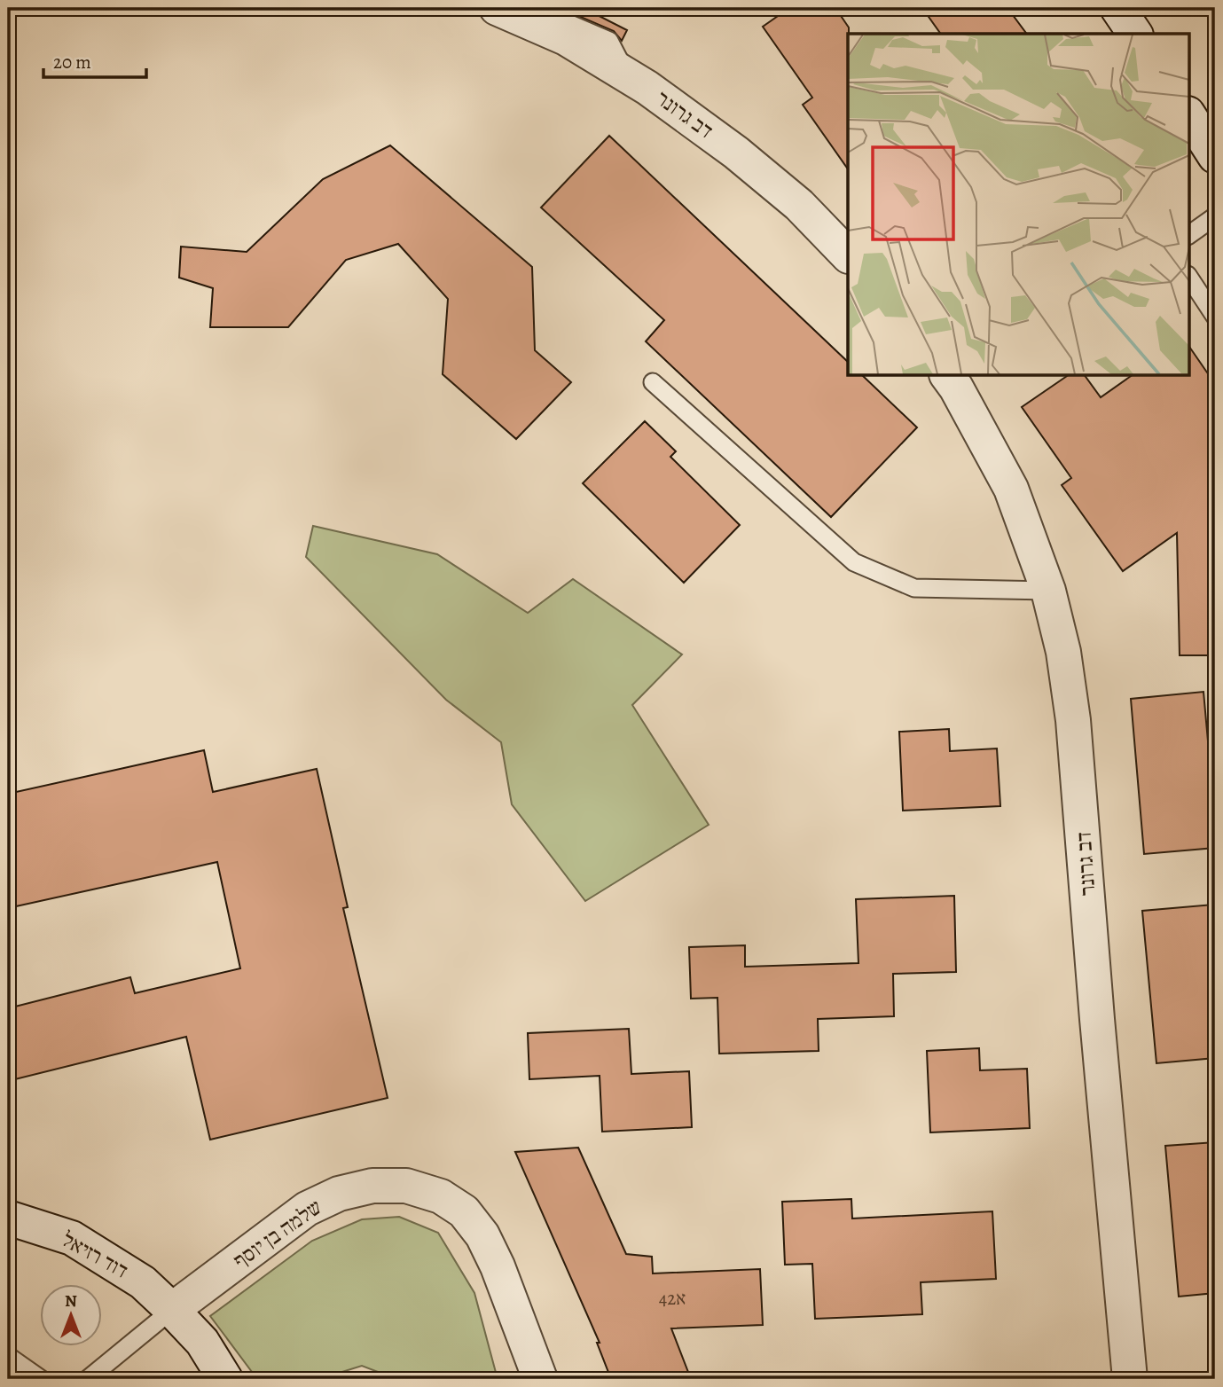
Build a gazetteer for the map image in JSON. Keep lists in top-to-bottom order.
{
  "streets": {
    "street": ["דב גרונר", "שלמה בן יוסף", "דוד רזיאל"]
  },
  "crossings": [
    ["שלמה בן יוסף", "דוד רזיאל"]
  ],
  "house_numbers": ["42א"],
  "scale_bar": "20 m",
  "north": "top"
}
